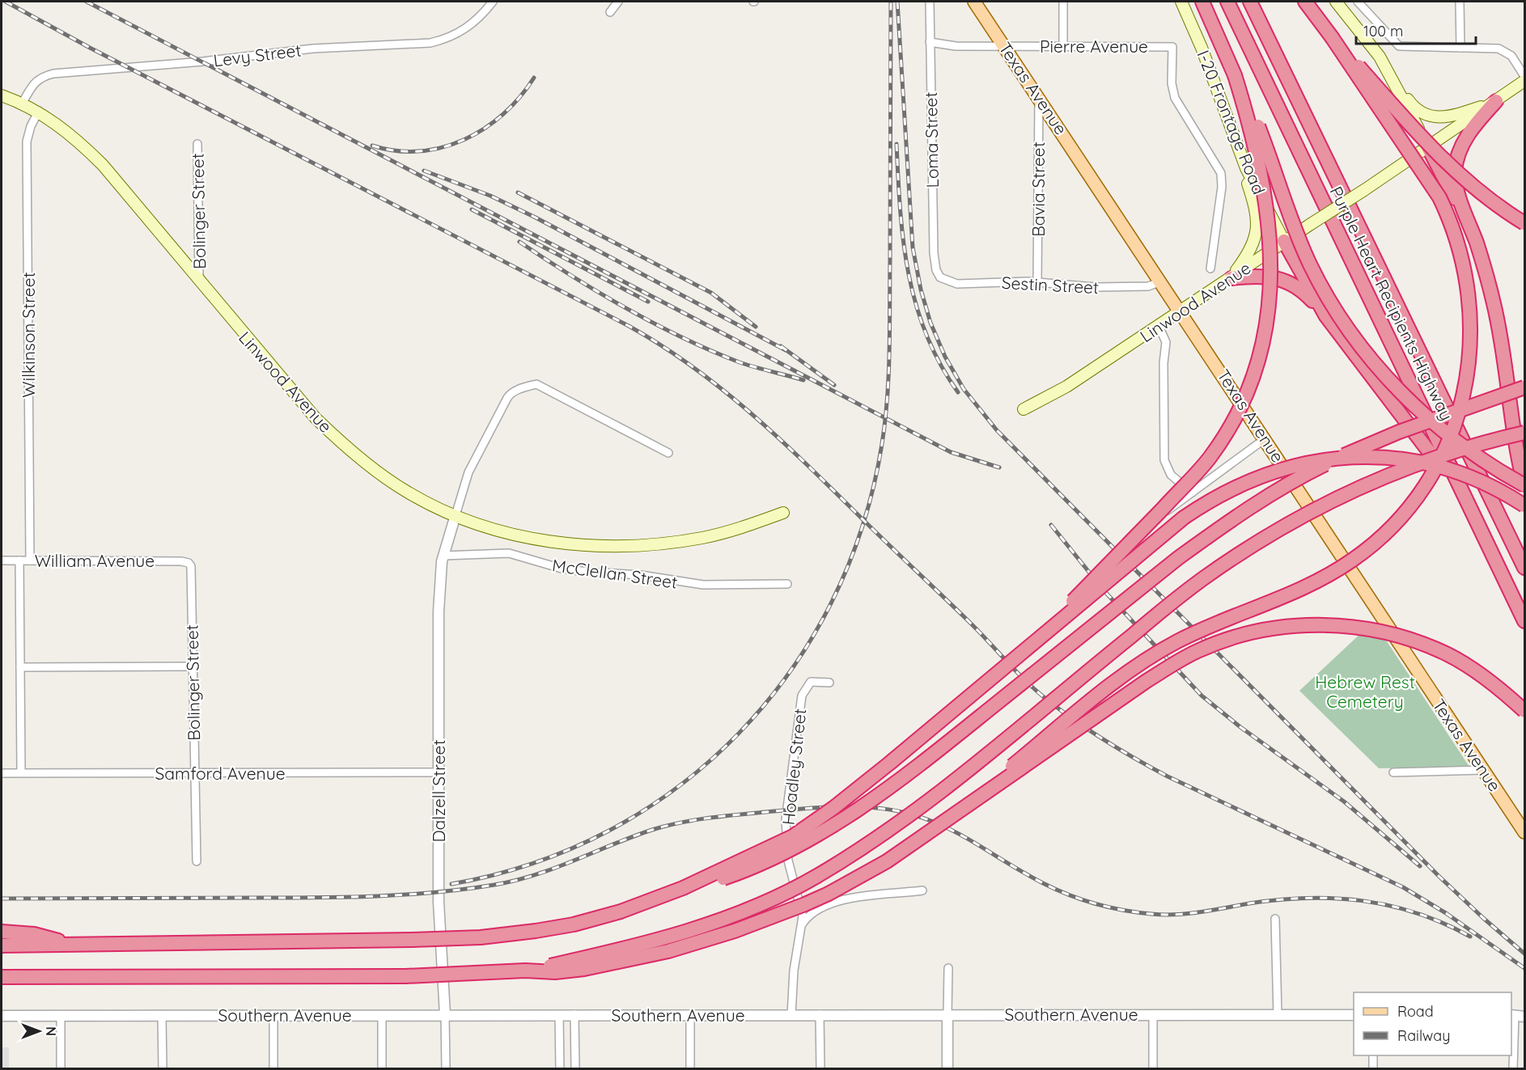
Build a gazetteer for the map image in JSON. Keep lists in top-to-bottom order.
{
  "streets": {
    "highway": ["Purple Heart Recipients Highway"],
    "main road": ["Texas Avenue", "I-20 Frontage Road", "Linwood Avenue"],
    "street": [
      "Pierre Avenue",
      "Levy Street",
      "Loma Street",
      "Bavia Street",
      "Bolinger Street",
      "Sestin Street",
      "Wilkinson Street",
      "William Avenue",
      "McClellan Street",
      "Hoadley Street",
      "Samford Avenue",
      "Dalzell Street",
      "Southern Avenue"
    ]
  },
  "crossings": [
    ["Pierre Avenue", "Texas Avenue"],
    ["Pierre Avenue", "Loma Street"],
    ["Levy Street", "Linwood Avenue"],
    ["Texas Avenue", "Bavia Street"],
    ["Texas Avenue", "Sestin Street"],
    ["Texas Avenue", "Linwood Avenue"],
    ["I-20 Frontage Road", "Linwood Avenue"],
    ["Loma Street", "Sestin Street"],
    ["Bavia Street", "Sestin Street"],
    ["Bolinger Street", "Linwood Avenue"],
    ["Bolinger Street", "William Avenue"],
    ["Bolinger Street", "Samford Avenue"],
    ["Linwood Avenue", "Wilkinson Street"],
    ["Linwood Avenue", "Dalzell Street"],
    ["Wilkinson Street", "William Avenue"],
    ["McClellan Street", "Dalzell Street"],
    ["Hoadley Street", "Southern Avenue"],
    ["Samford Avenue", "Dalzell Street"],
    ["Dalzell Street", "Southern Avenue"]
  ],
  "parks": ["Hebrew Rest Cemetery"],
  "legend": ["Road", "Railway"],
  "scale_bar": "100 m",
  "north": "right"
}
